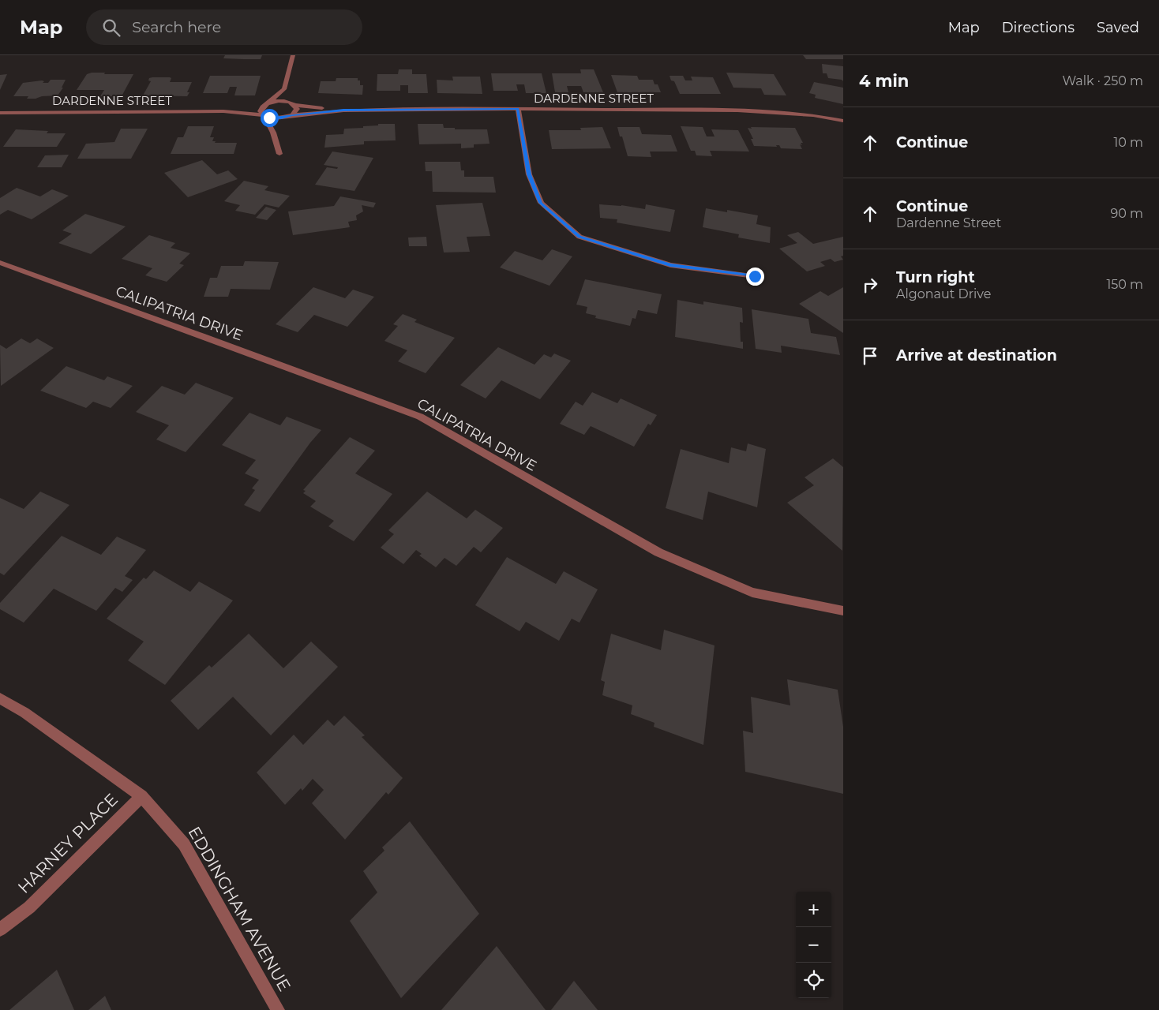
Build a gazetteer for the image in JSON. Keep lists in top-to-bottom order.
{
  "streets": {
    "street": [
      "DARDENNE STREET",
      "CALIPATRIA DRIVE",
      "HARNEY PLACE",
      "EDDINGHAM AVENUE"
    ]
  },
  "crossings": [
    ["HARNEY PLACE", "EDDINGHAM AVENUE"]
  ],
  "page": {
    "header": "Map",
    "search": "Search here",
    "nav": ["Map", "Directions", "Saved"],
    "heading": ["4 min", "Walk · 250 m"],
    "list": [
      ["Continue", "10 m"],
      ["Continue", "Dardenne Street", "90 m"],
      ["Turn right", "Algonaut Drive", "150 m"],
      "Arrive at destination"
    ],
    "map_buttons": ["+", "−"]
  }
}
